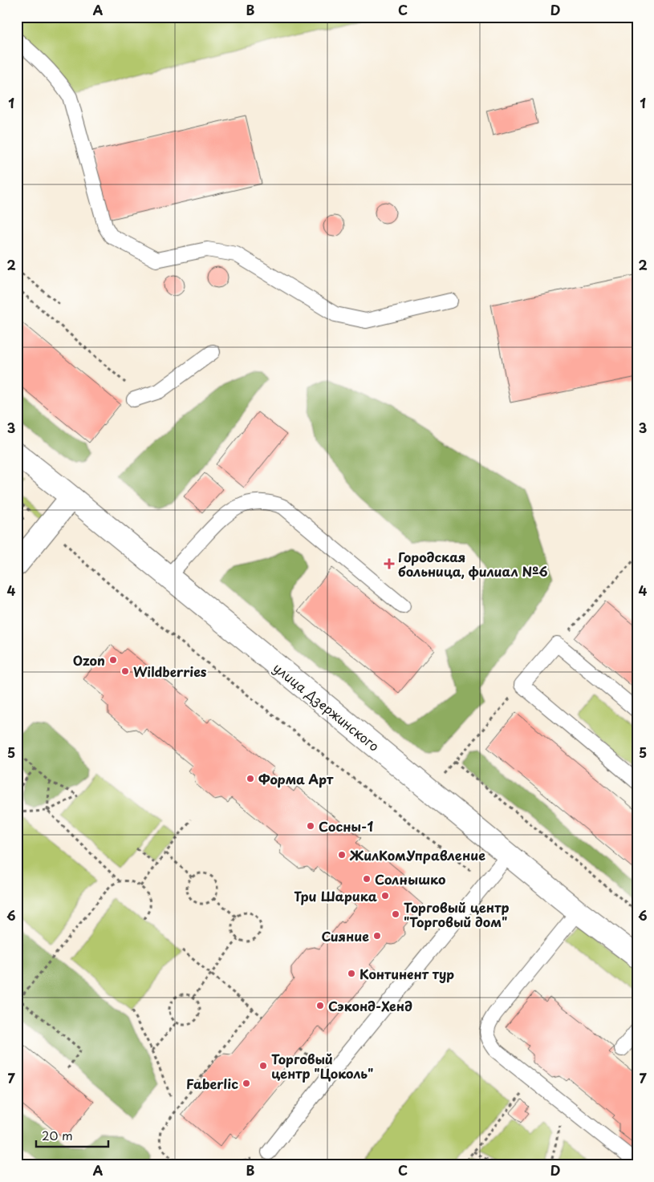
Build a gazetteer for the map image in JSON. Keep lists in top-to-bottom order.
{
  "streets": {
    "street": ["улица Дзержинского"]
  },
  "places": {
    "health": ["Городская больница, филиал №6"],
    "other": [
      "Ozon",
      "Wildberries",
      "Форма Арт",
      "Сосны-1",
      "ЖилКомУправление",
      "Солнышко",
      "Три Шарика",
      "Торговый центр \"Торговый дом\"",
      "Сияние",
      "Континент тур",
      "Сэконд-Хенд",
      "Торговый центр \"Цоколь\"",
      "Faberlic"
    ]
  },
  "scale_bar": "20 m",
  "grid": {
    "columns": [
      "A",
      "B",
      "C",
      "D"
    ],
    "rows": [
      "1",
      "2",
      "3",
      "4",
      "5",
      "6",
      "7"
    ]
  }
}
